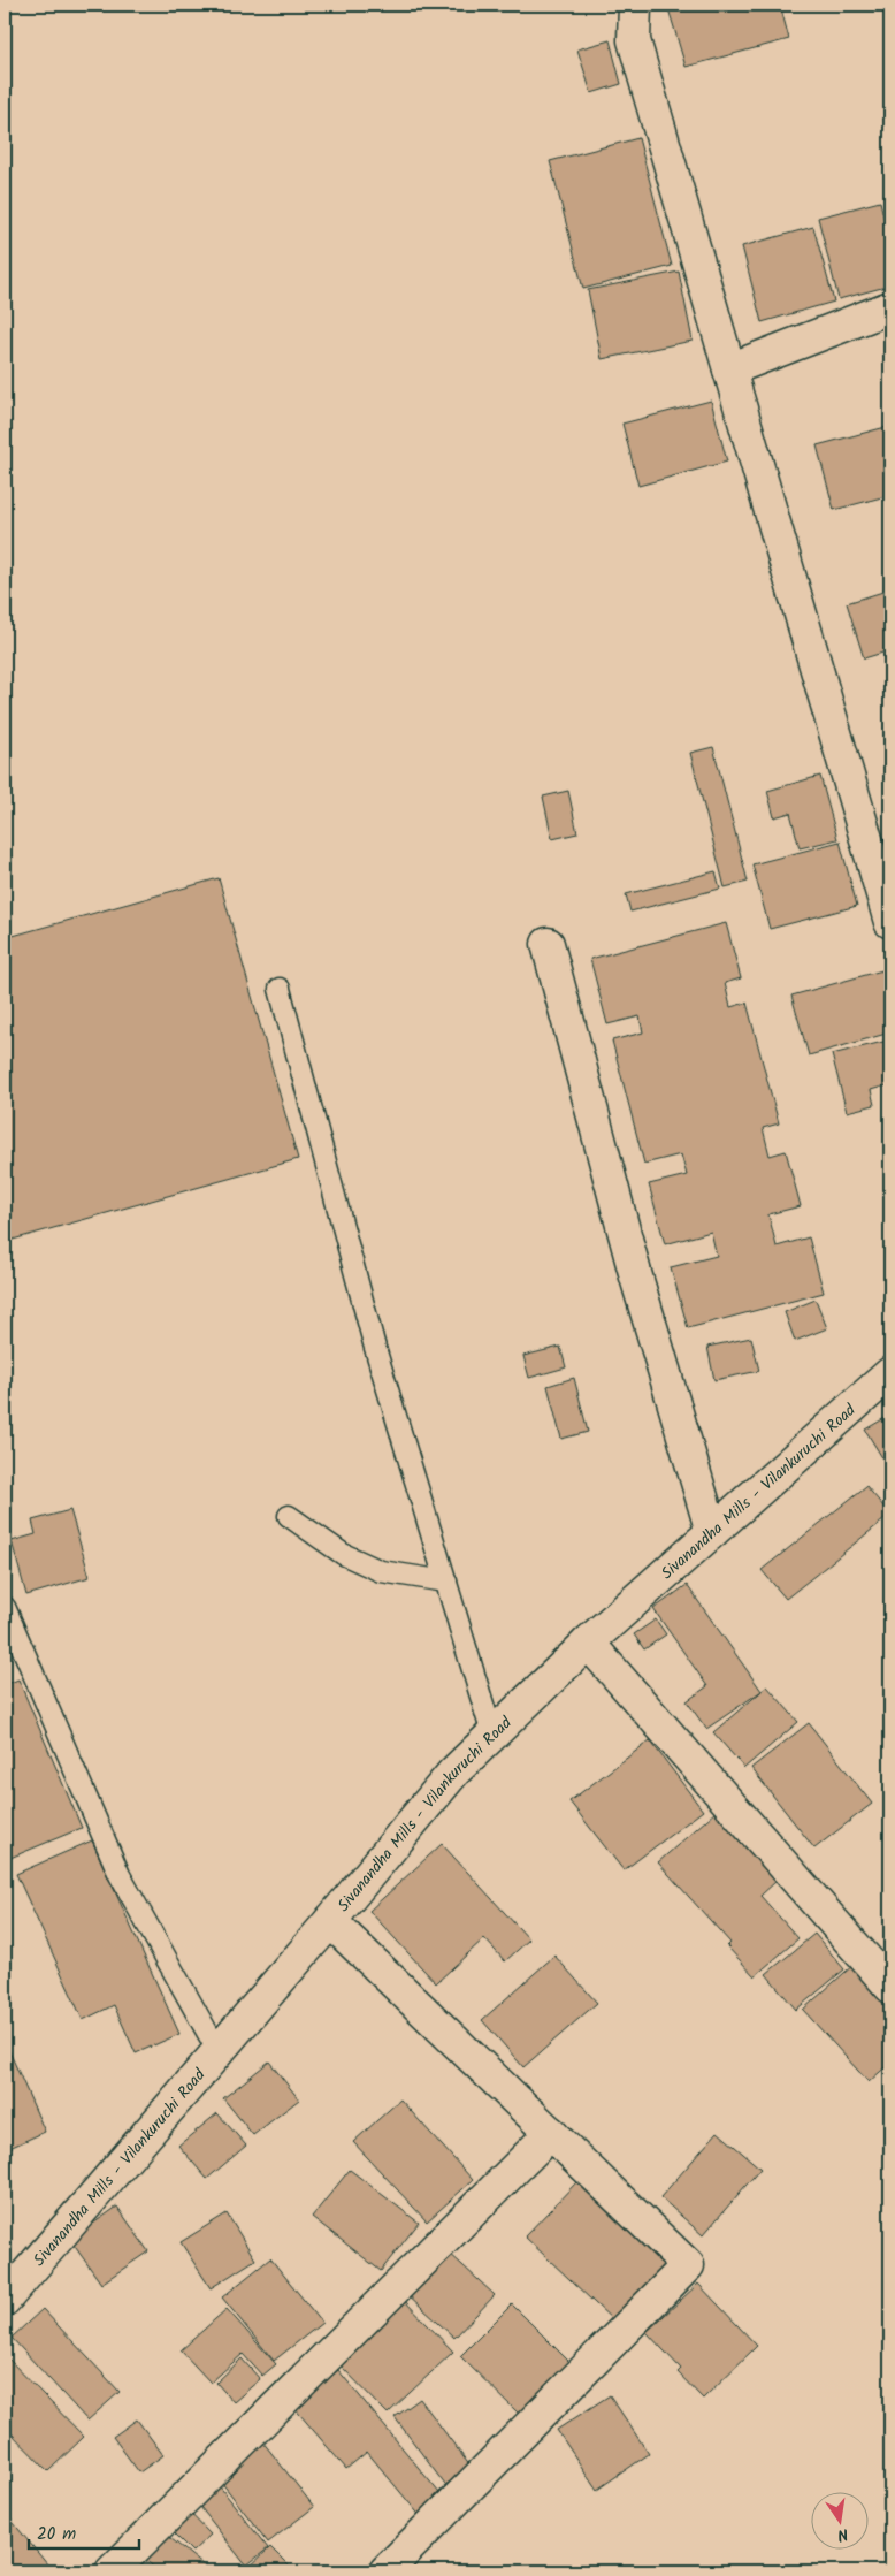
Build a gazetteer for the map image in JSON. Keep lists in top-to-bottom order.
{
  "streets": {
    "street": ["Sivanandha Mills - Vilankuruchi Road"]
  },
  "scale_bar": "20 m",
  "north": "bottom"
}
